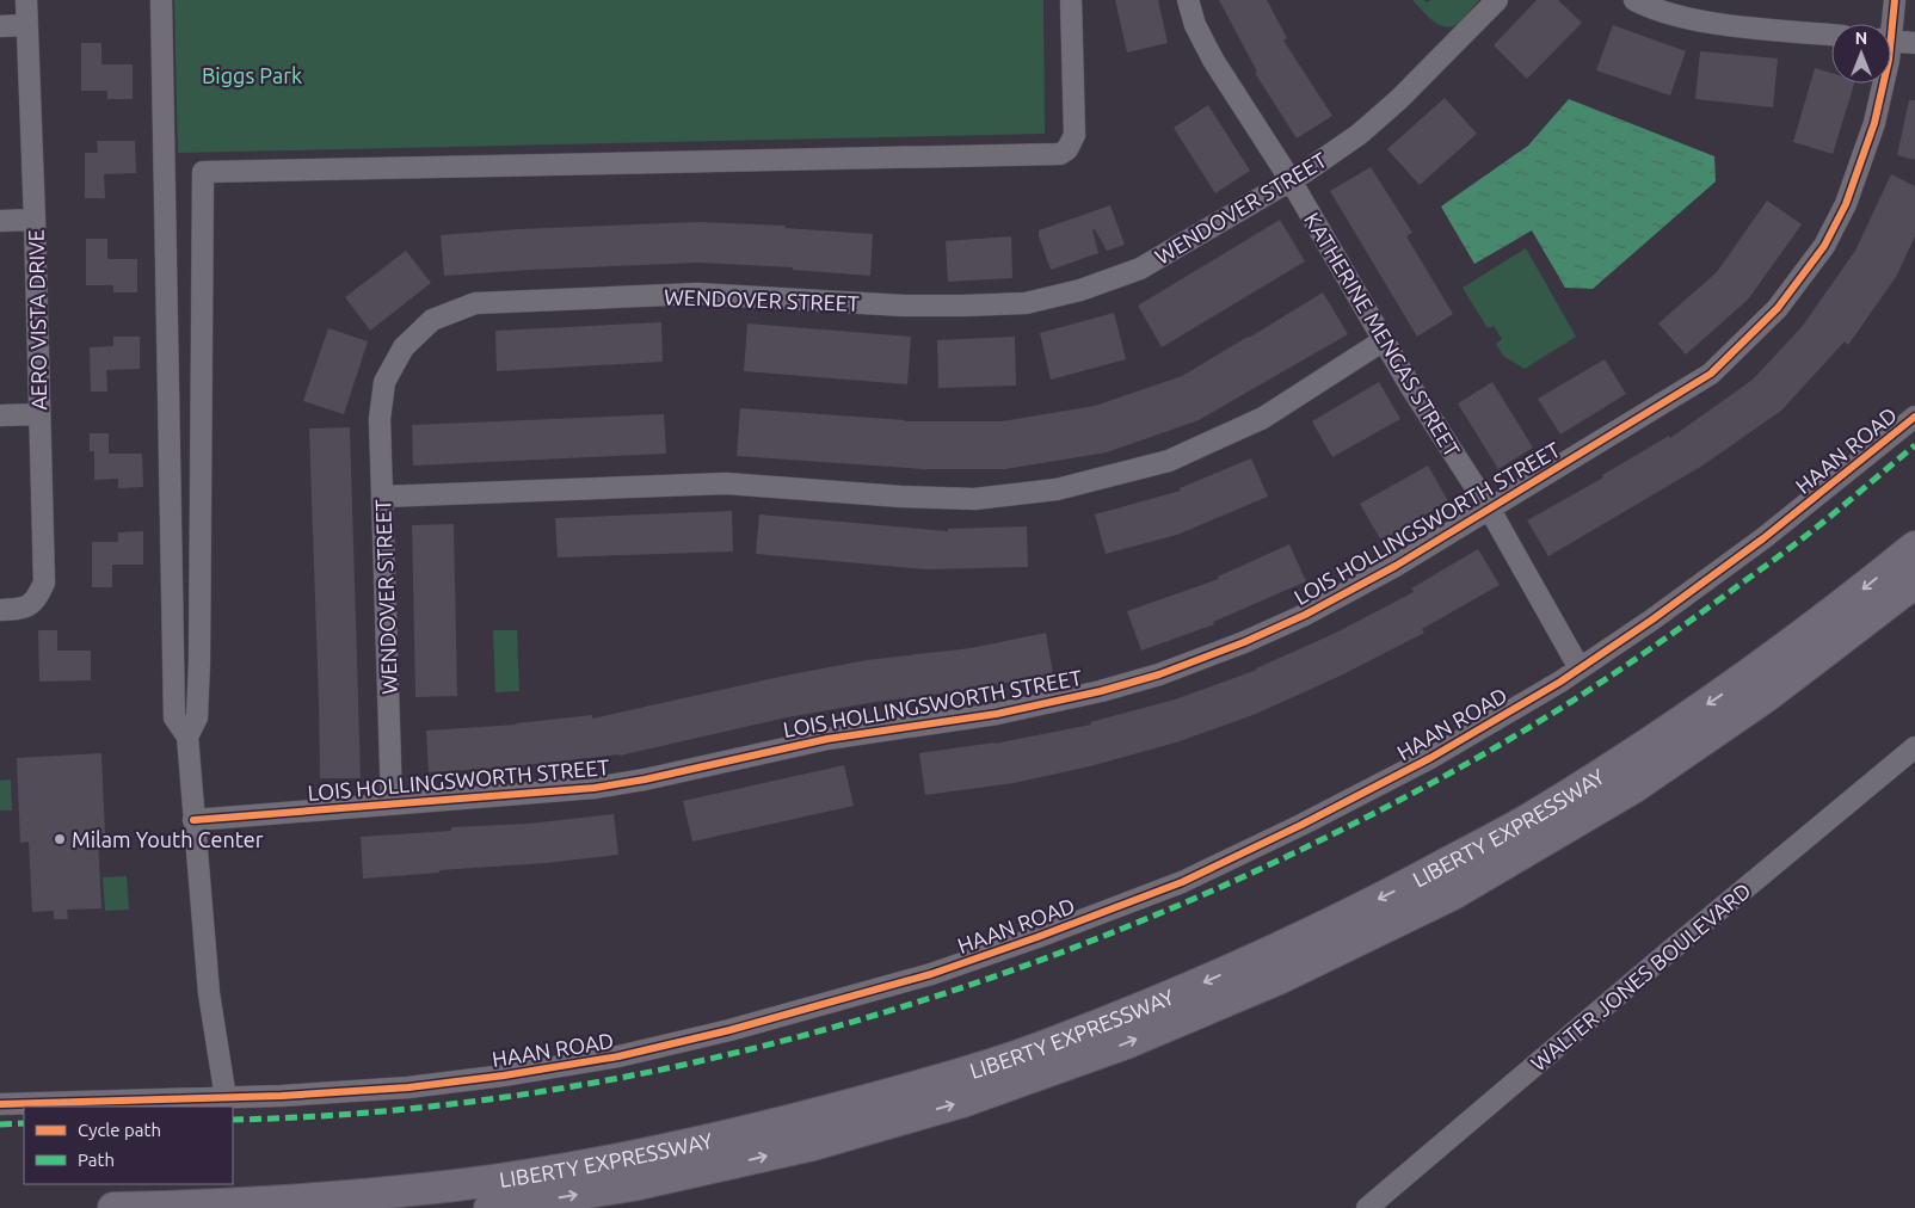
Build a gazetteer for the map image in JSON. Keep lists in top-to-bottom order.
{
  "streets": {
    "highway": ["LIBERTY EXPRESSWAY"],
    "street": [
      "WENDOVER STREET",
      "AERO VISTA DRIVE",
      "KATHERINE MENGAS STREET",
      "HAAN ROAD",
      "LOIS HOLLINGSWORTH STREET",
      "WALTER JONES BOULEVARD"
    ]
  },
  "crossings": [
    ["WENDOVER STREET", "KATHERINE MENGAS STREET"],
    ["WENDOVER STREET", "LOIS HOLLINGSWORTH STREET"],
    ["KATHERINE MENGAS STREET", "HAAN ROAD"],
    ["KATHERINE MENGAS STREET", "LOIS HOLLINGSWORTH STREET"]
  ],
  "parks": ["Biggs Park"],
  "places": ["Milam Youth Center"],
  "legend": ["Cycle path", "Path"],
  "north": "top"
}
